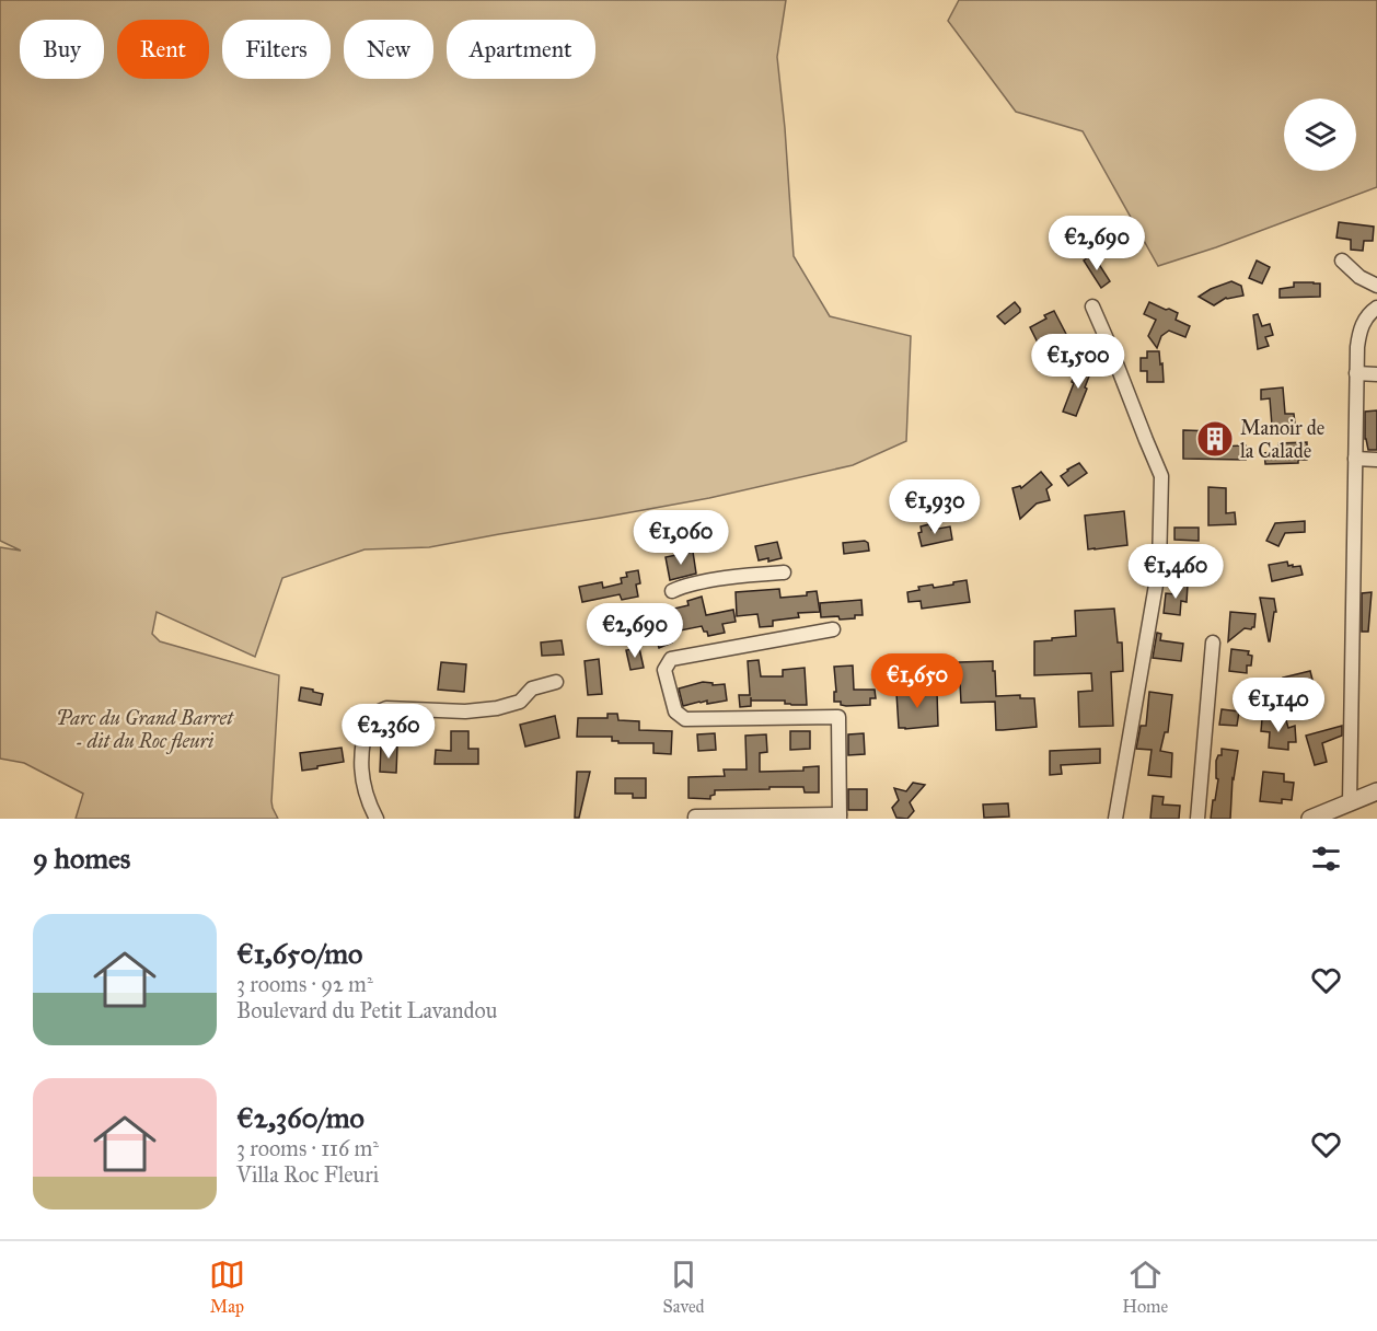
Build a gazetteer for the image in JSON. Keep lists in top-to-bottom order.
{
  "parks": ["Parc du Grand Barret - dit du Roc fleuri"],
  "places": {
    "building": ["Manoir de la Calade"]
  },
  "page": {
    "chip": [
      "Buy",
      "Rent",
      "Filters",
      "New",
      "Apartment"
    ],
    "price": [
      "€2,690",
      "€1,500",
      "€1,930",
      "€1,060",
      "€1,460",
      "€2,690",
      "€1,650",
      "€1,140",
      "€2,360"
    ],
    "heading": "9 homes",
    "list": [
      {
        "name": "€1,650/mo",
        "note": "3 rooms · 92 m² · Boulevard du Petit Lavandou"
      },
      {
        "name": "€2,360/mo",
        "note": "3 rooms · 116 m² · Villa Roc Fleuri"
      }
    ],
    "tabs": ["Map", "Saved", "Home"]
  }
}
